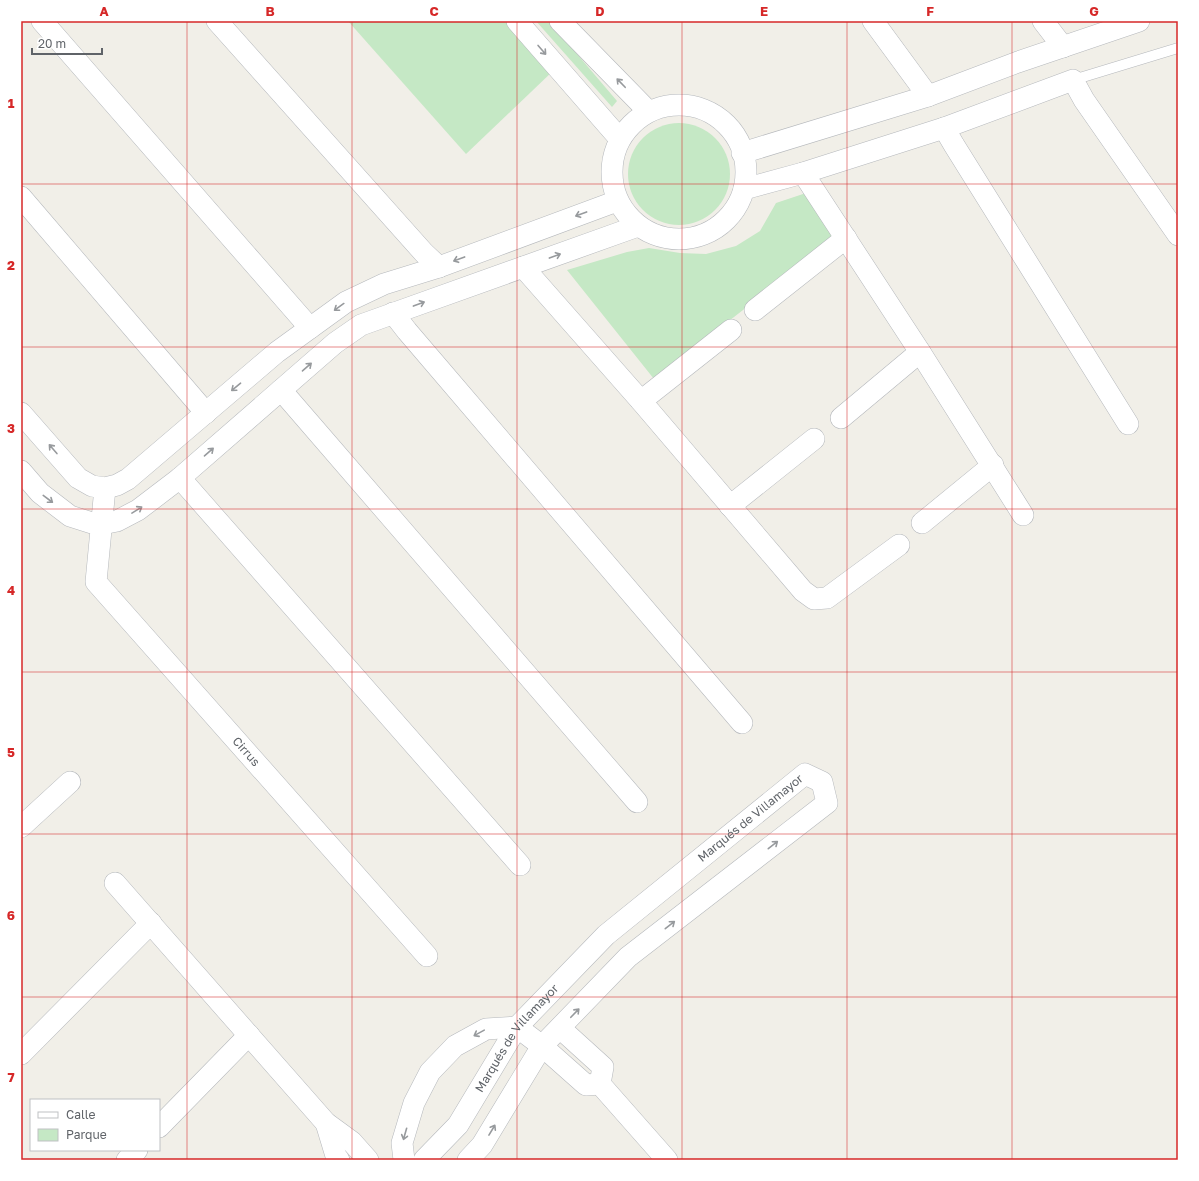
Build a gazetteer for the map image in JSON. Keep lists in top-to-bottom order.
{
  "streets": {
    "street": ["Cirrus", "Marqués de Villamayor"]
  },
  "legend": ["Calle", "Parque"],
  "scale_bar": "20 m",
  "grid": {
    "columns": [
      "A",
      "B",
      "C",
      "D",
      "E",
      "F",
      "G"
    ],
    "rows": [
      "1",
      "2",
      "3",
      "4",
      "5",
      "6",
      "7"
    ]
  }
}
